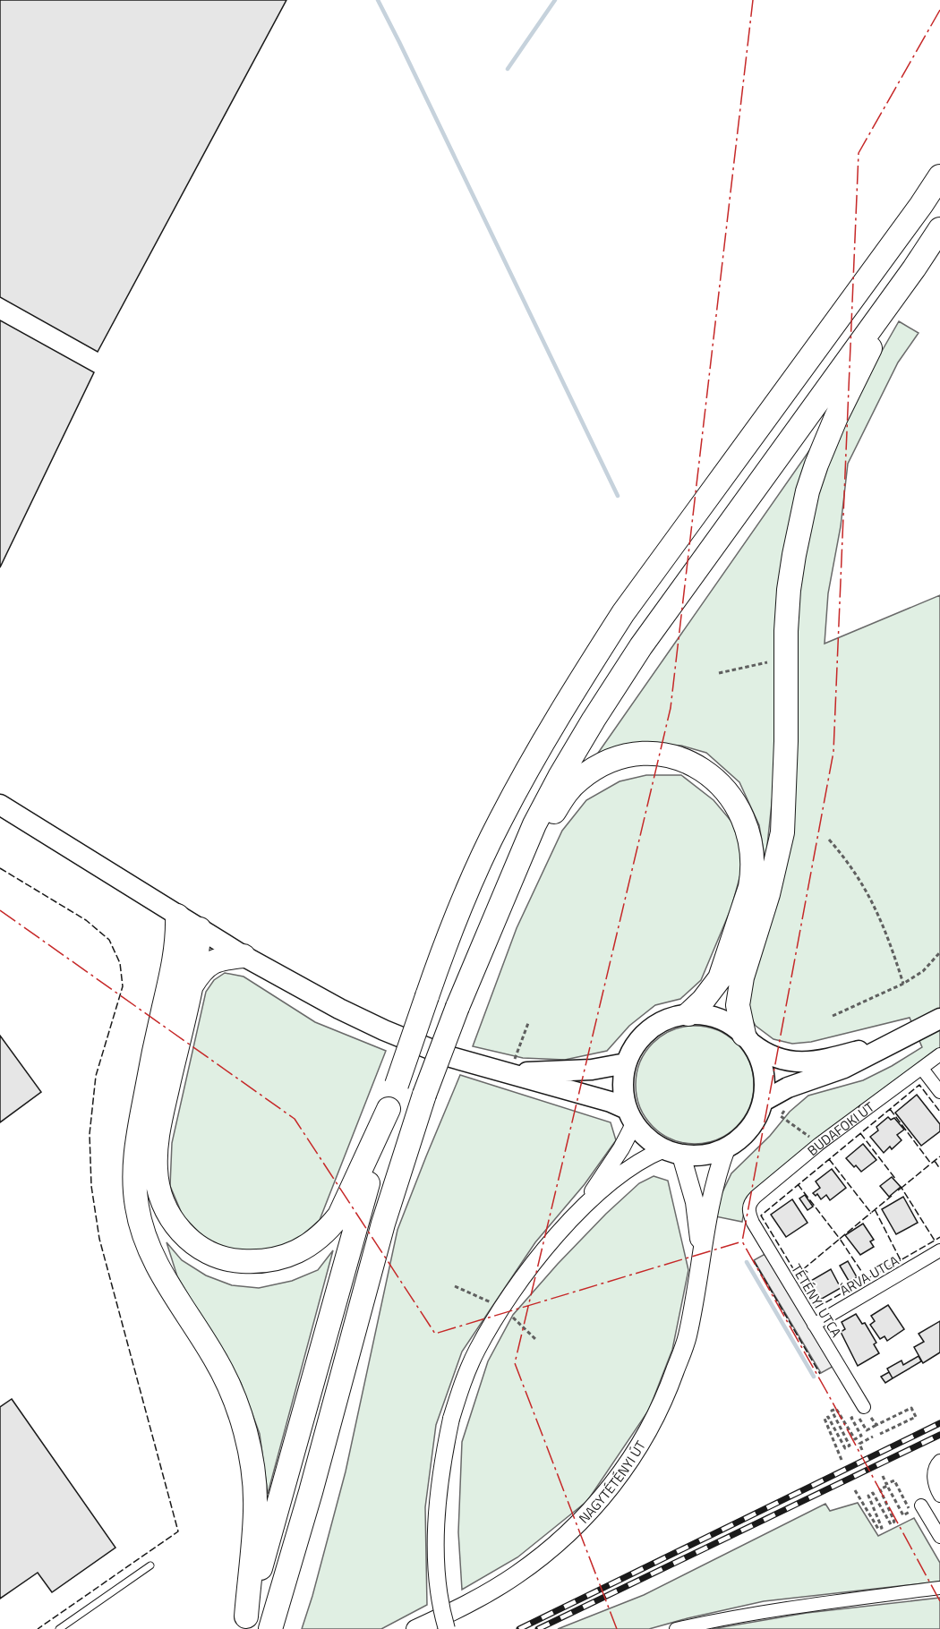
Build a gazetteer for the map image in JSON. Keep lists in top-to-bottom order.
{
  "streets": {
    "main road": ["NAGYTÉTÉNYI ÚT"],
    "street": ["BUDAFOKI ÚT", "ÁRVA UTCA", "TÉTÉNYI UTCA"]
  },
  "crossings": [
    ["BUDAFOKI ÚT", "TÉTÉNYI UTCA"],
    ["ÁRVA UTCA", "TÉTÉNYI UTCA"]
  ]
}
